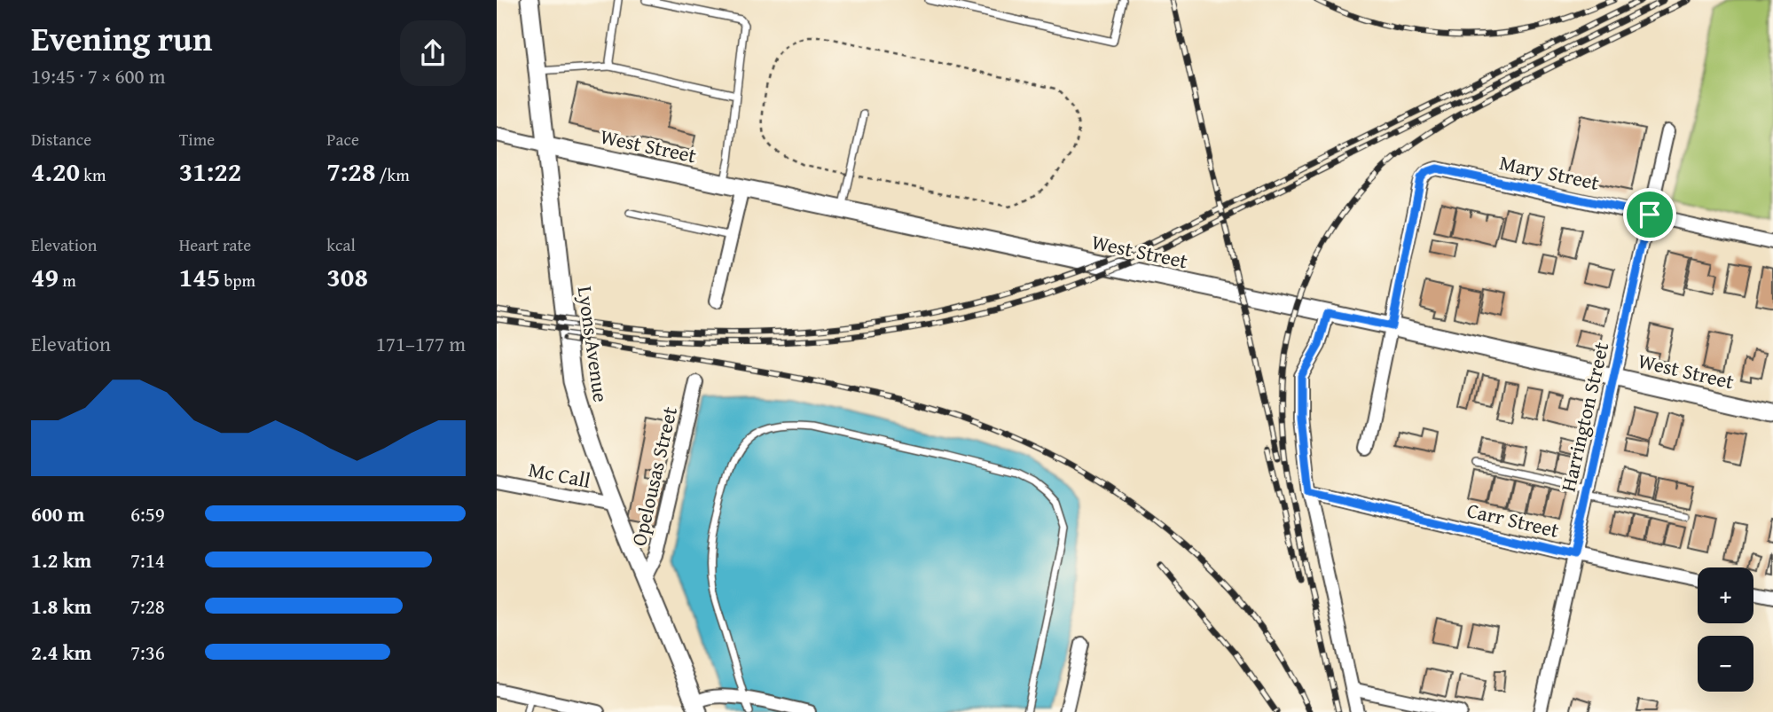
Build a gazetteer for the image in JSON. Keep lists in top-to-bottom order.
{
  "streets": {
    "street": [
      "West Street",
      "Mary Street",
      "Lyons Avenue",
      "Harrington Street",
      "Mc Call",
      "Opelousas Street",
      "Carr Street"
    ]
  },
  "crossings": [
    ["West Street", "Mary Street"],
    ["West Street", "Lyons Avenue"],
    ["West Street", "Harrington Street"],
    ["Mary Street", "Harrington Street"],
    ["Lyons Avenue", "Mc Call"],
    ["Lyons Avenue", "Opelousas Street"],
    ["Harrington Street", "Carr Street"]
  ],
  "page": {
    "heading": ["Evening run", "19:45 · 7 × 600 m"],
    "stats": [
      ["Distance", "4.20 km"],
      ["Time", "31:22"],
      ["Pace", "7:28 /km"],
      ["Elevation", "49 m"],
      ["Heart rate", "145 bpm"],
      ["kcal", "308"]
    ],
    "chart": ["Elevation", "171–177 m"],
    "list": [
      {
        "name": "600 m",
        "note": "6:59"
      },
      {
        "name": "1.2 km",
        "note": "7:14"
      },
      {
        "name": "1.8 km",
        "note": "7:28"
      },
      {
        "name": "2.4 km",
        "note": "7:36"
      }
    ],
    "map_buttons": ["+", "−"]
  }
}
